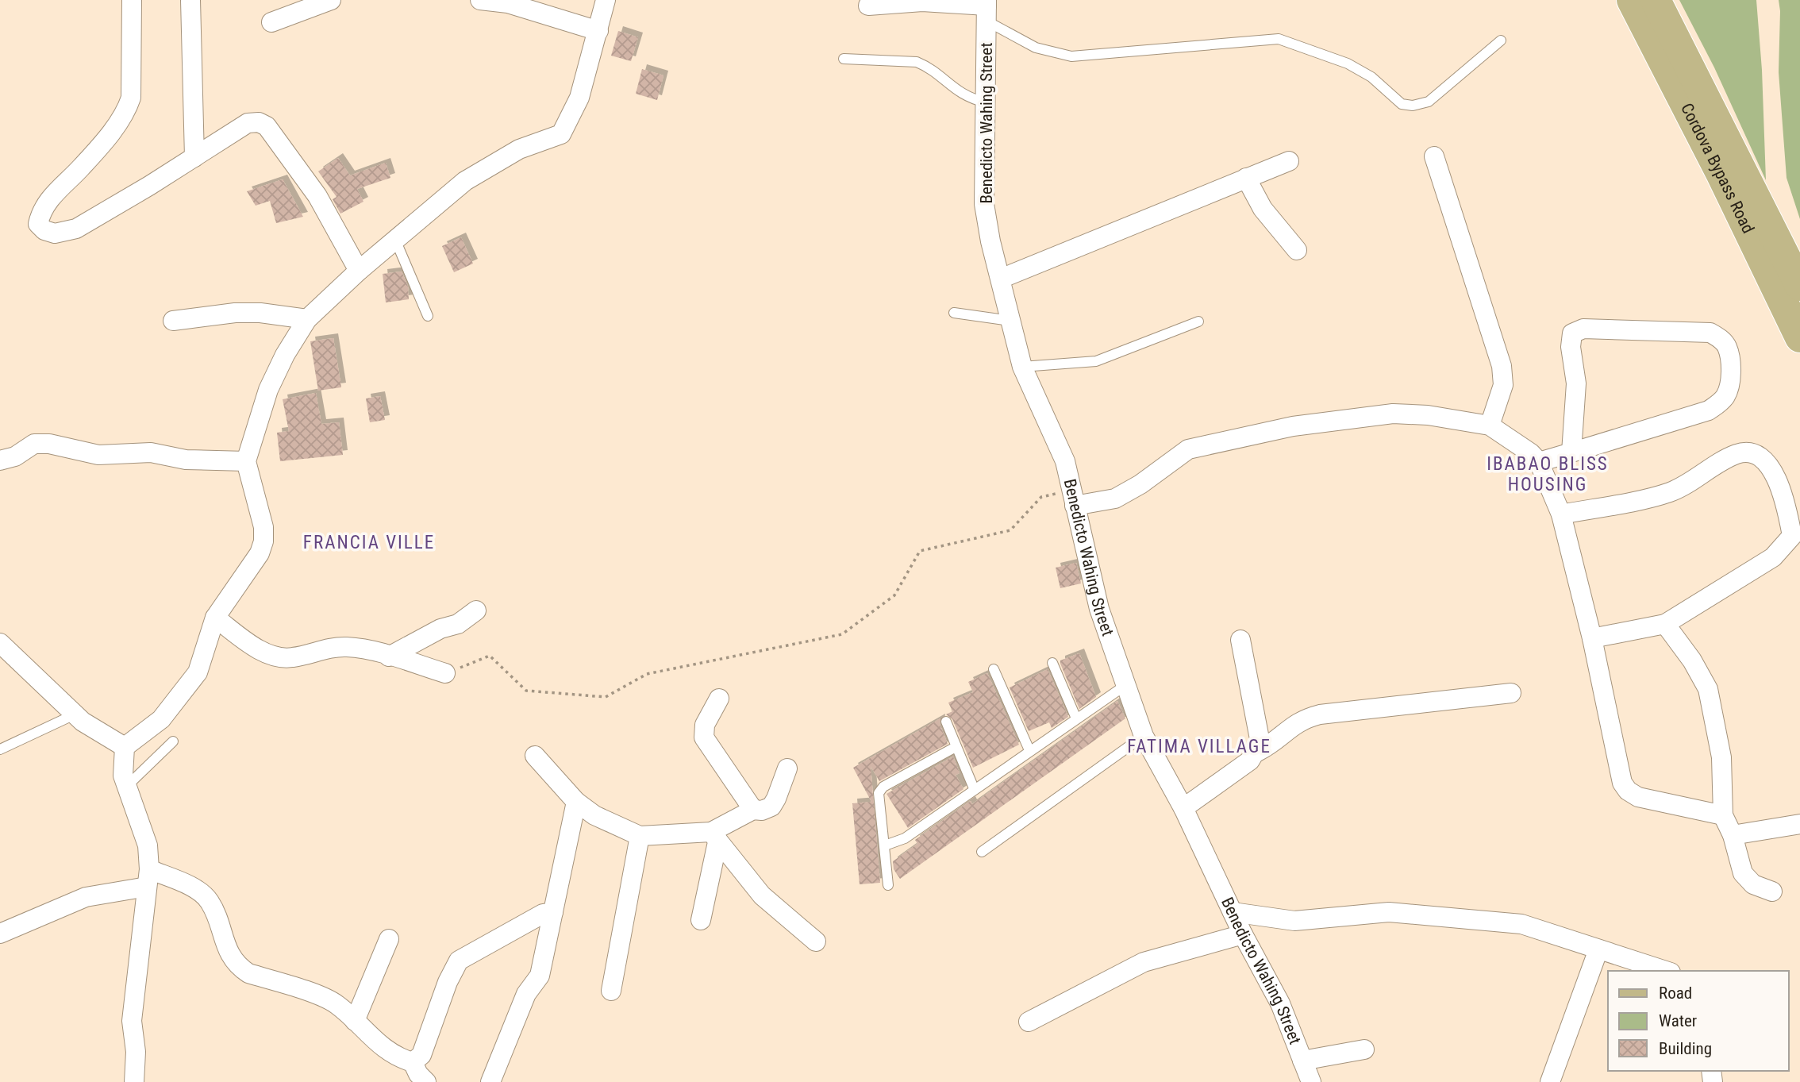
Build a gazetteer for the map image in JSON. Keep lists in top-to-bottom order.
{
  "streets": {
    "main road": ["Cordova Bypass Road"],
    "street": ["Benedicto Wahing Street"]
  },
  "districts": ["IBABAO BLISS HOUSING", "FRANCIA VILLE", "FATIMA VILLAGE"],
  "legend": ["Road", "Water", "Building"]
}
